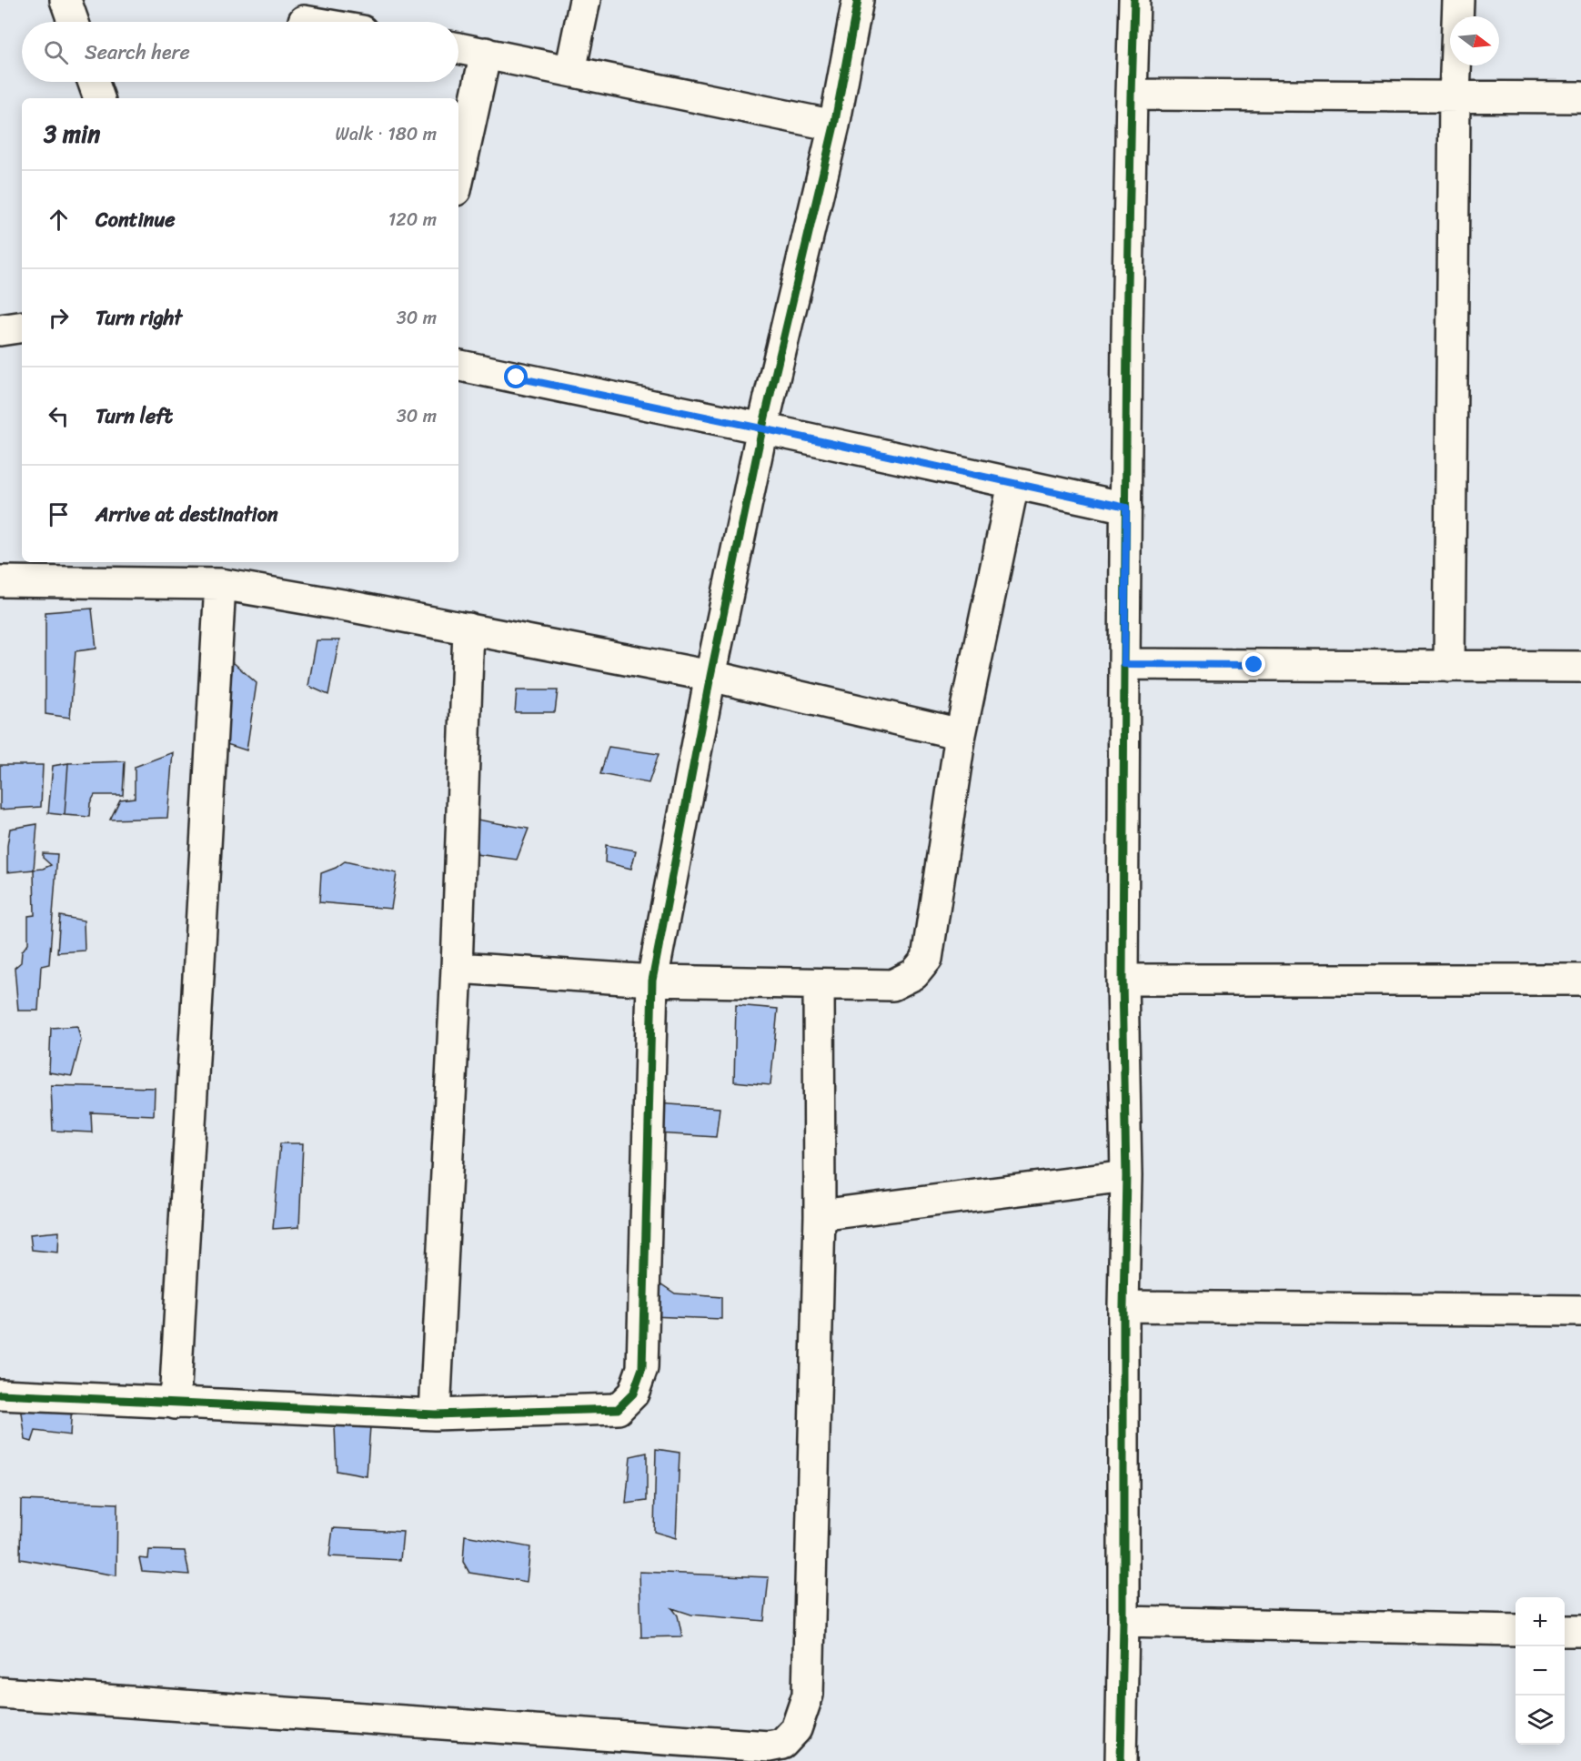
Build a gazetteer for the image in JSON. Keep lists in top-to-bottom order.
{
  "north": "right",
  "page": {
    "search": "Search here",
    "heading": ["3 min", "Walk · 180 m"],
    "list": [
      ["Continue", "120 m"],
      ["Turn right", "30 m"],
      ["Turn left", "30 m"],
      "Arrive at destination"
    ],
    "map_buttons": ["+", "−"]
  }
}
